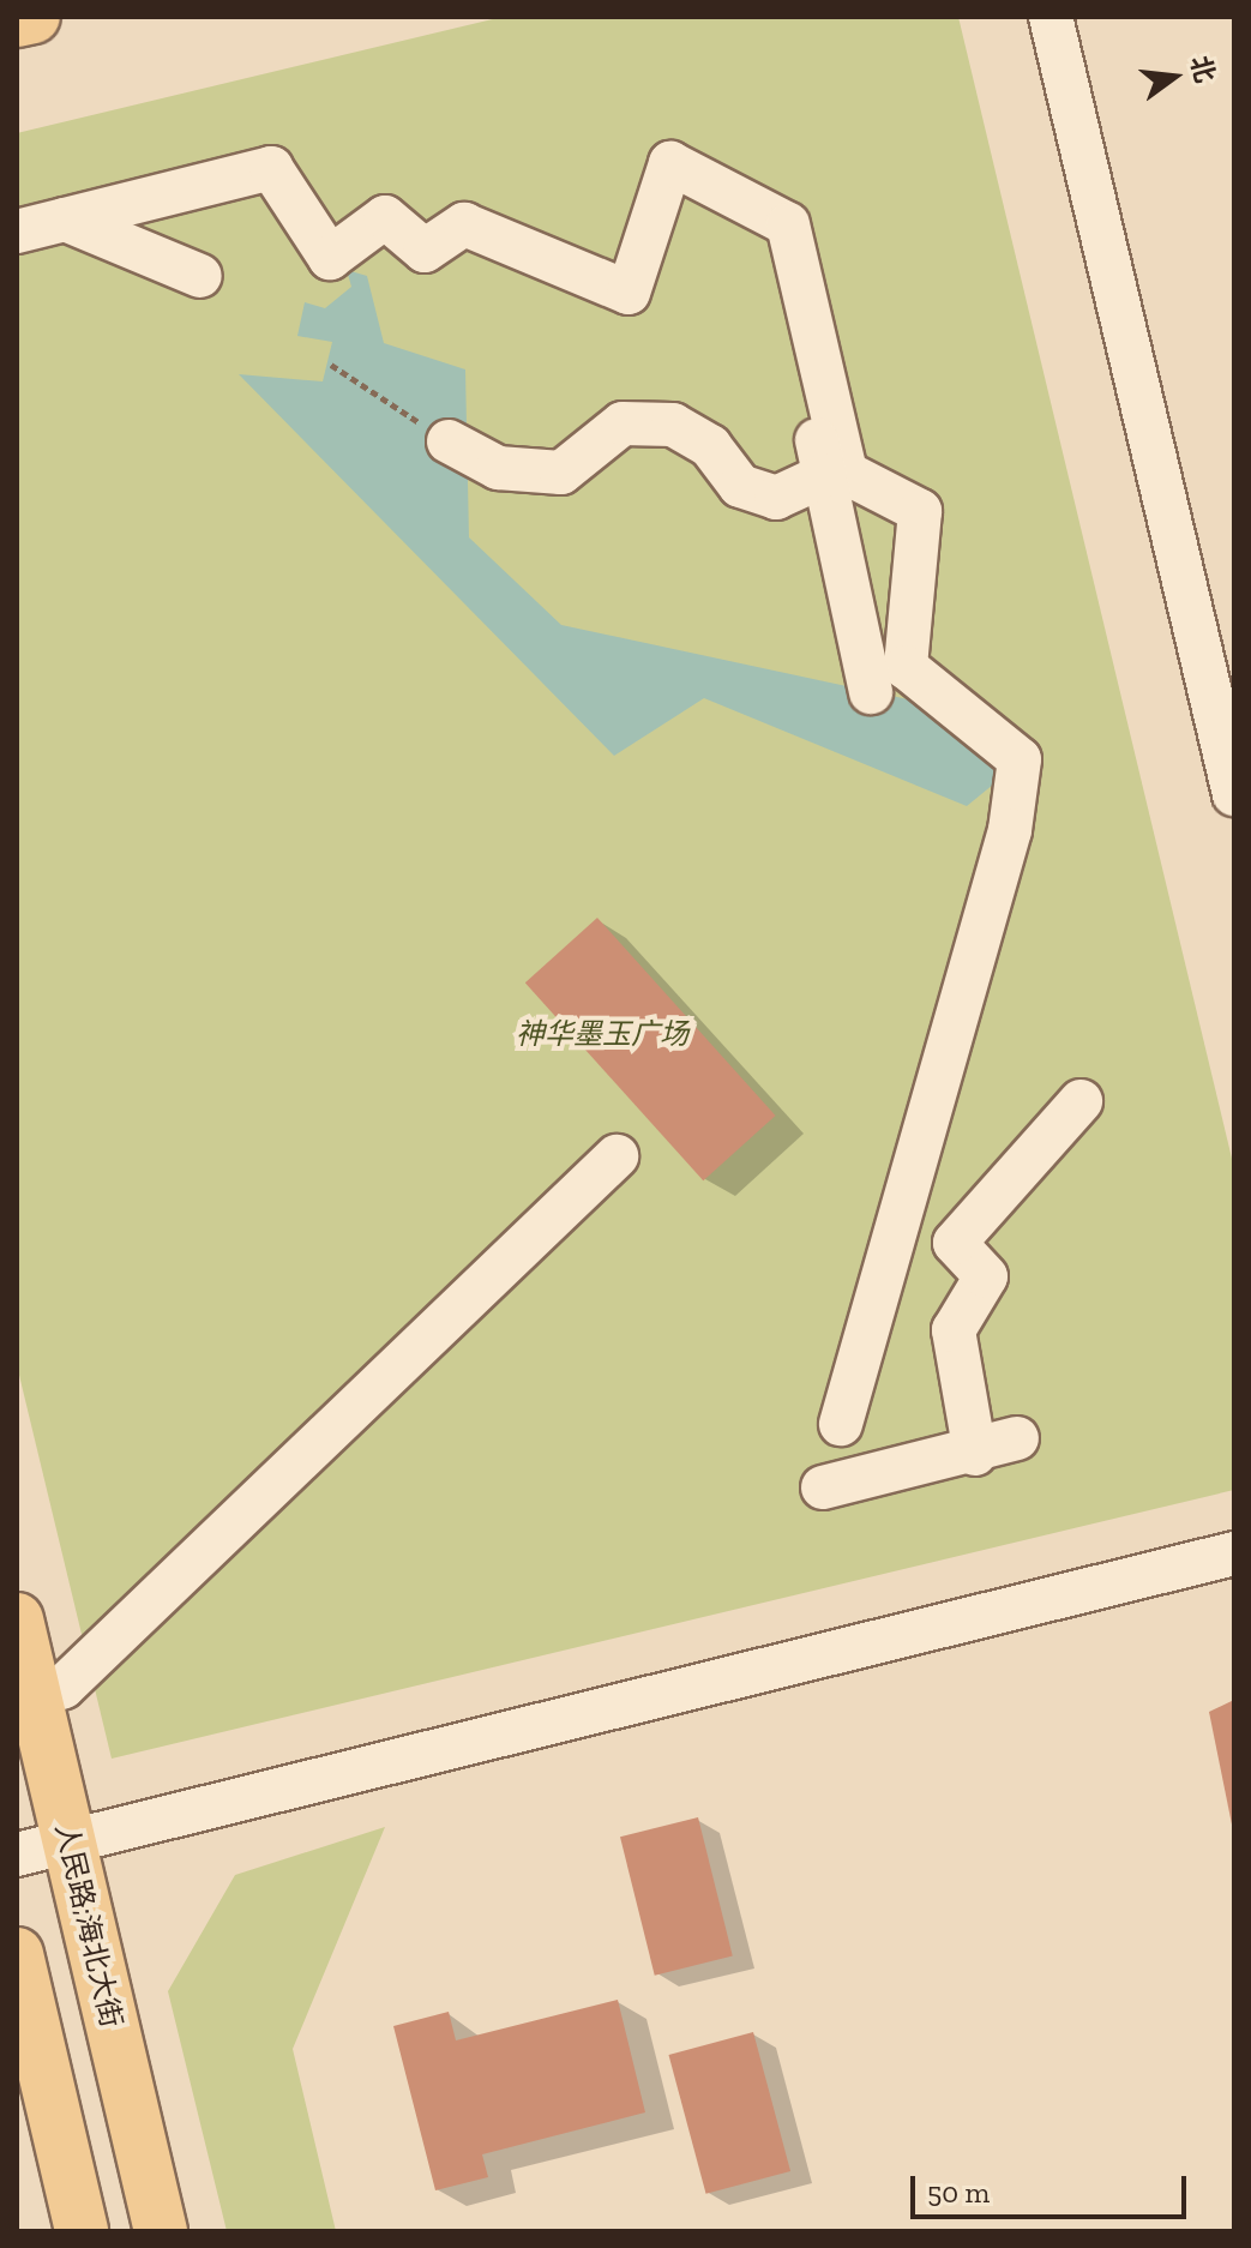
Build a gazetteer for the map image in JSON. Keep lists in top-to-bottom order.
{
  "streets": {
    "main road": ["人民路;海北大街"]
  },
  "parks": ["神华墨玉广场"],
  "scale_bar": "50 m",
  "north": "right"
}
